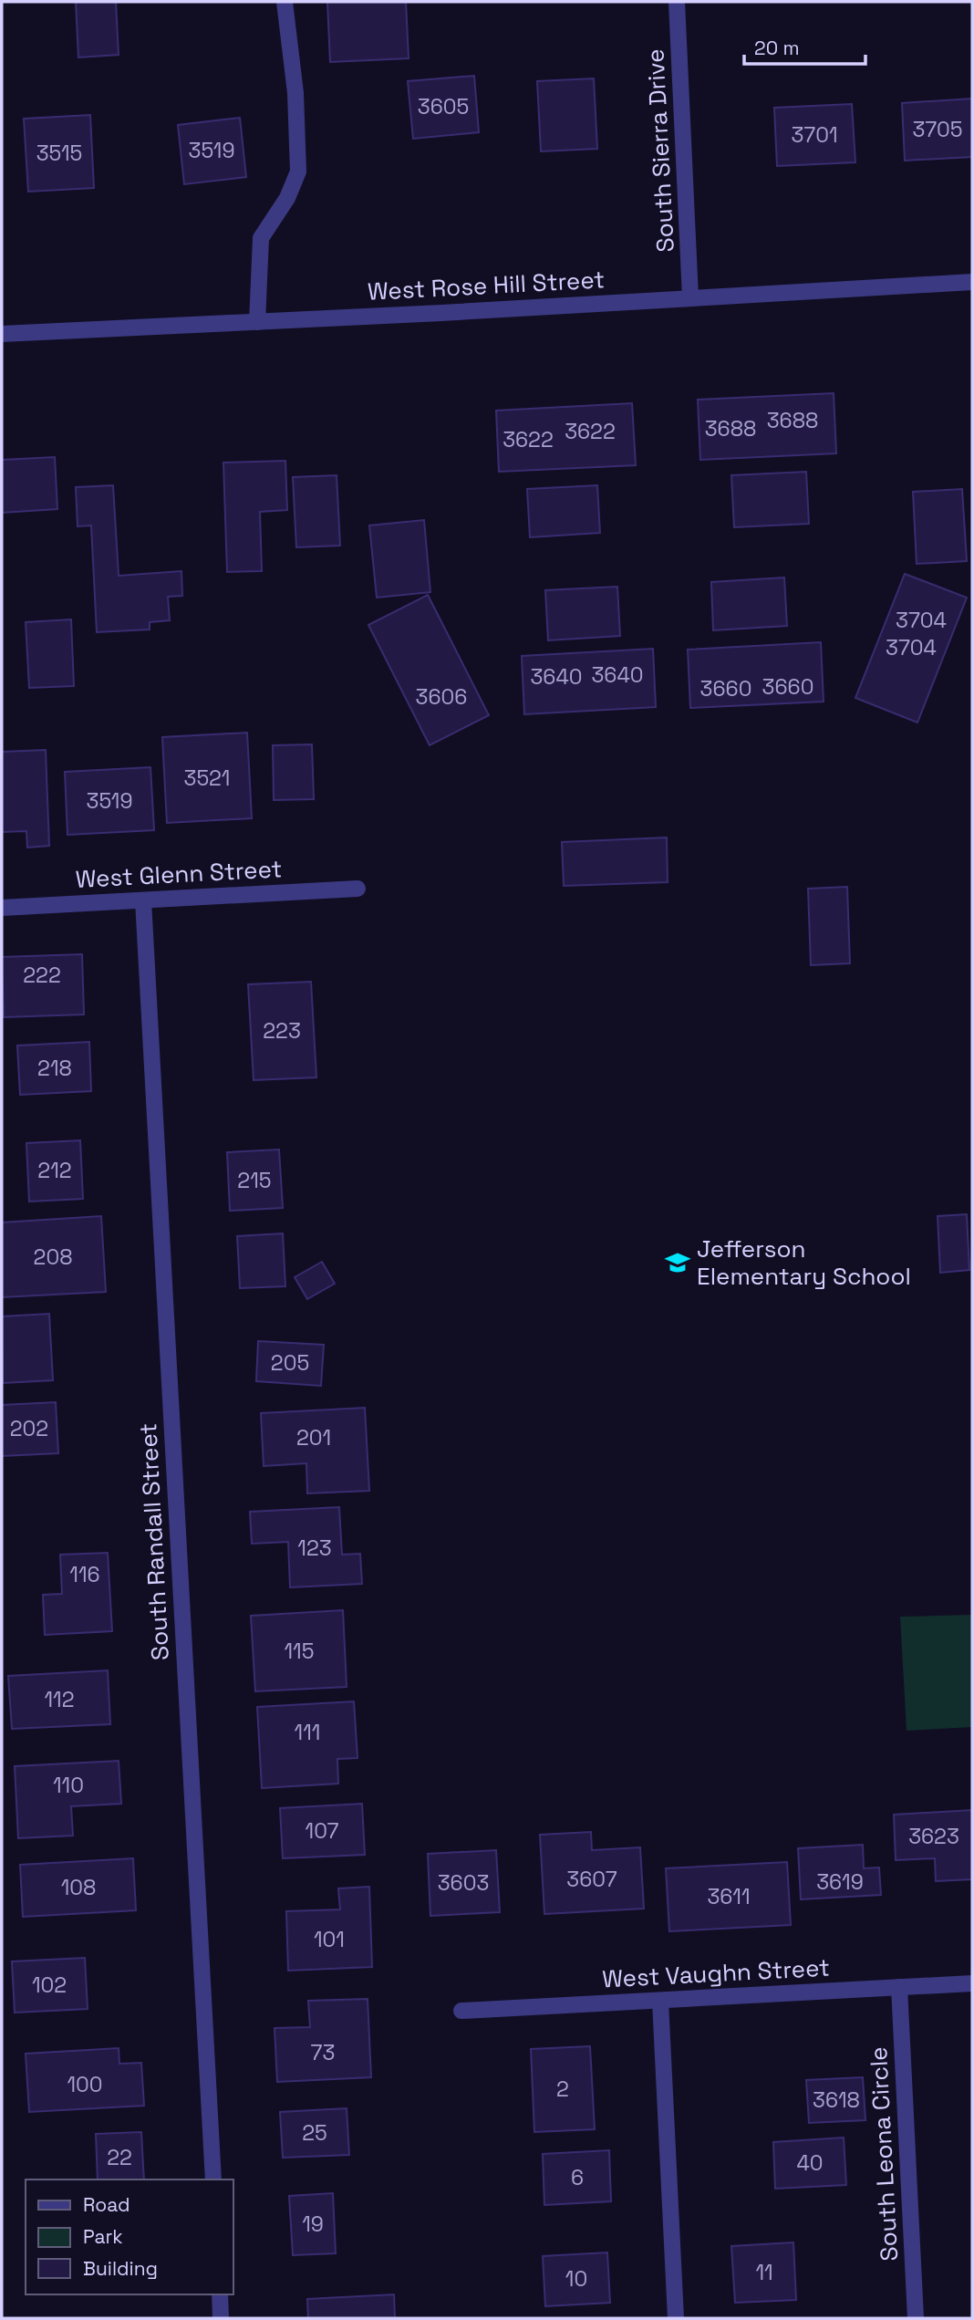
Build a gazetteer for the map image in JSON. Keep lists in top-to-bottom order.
{
  "streets": {
    "street": [
      "South Sierra Drive",
      "West Rose Hill Street",
      "West Glenn Street",
      "South Randall Street",
      "West Vaughn Street",
      "South Leona Circle"
    ]
  },
  "crossings": [
    ["South Sierra Drive", "West Rose Hill Street"],
    ["West Glenn Street", "South Randall Street"],
    ["West Vaughn Street", "South Leona Circle"]
  ],
  "places": {
    "school or university": ["Jefferson Elementary School"]
  },
  "house_numbers": [
    "3605",
    "3705",
    "3701",
    "3519",
    "3515",
    "3688",
    "3688",
    "3622",
    "3622",
    "3704",
    "3704",
    "3640",
    "3640",
    "3660",
    "3660",
    "3606",
    "3521",
    "3519",
    "222",
    "223",
    "218",
    "212",
    "215",
    "208",
    "205",
    "202",
    "201",
    "123",
    "116",
    "115",
    "112",
    "111",
    "110",
    "107",
    "3623",
    "3607",
    "3619",
    "3603",
    "108",
    "3611",
    "101",
    "102",
    "73",
    "100",
    "2",
    "3618",
    "25",
    "22",
    "40",
    "6",
    "19",
    "11",
    "10"
  ],
  "legend": ["Road", "Park", "Building"],
  "scale_bar": "20 m"
}
